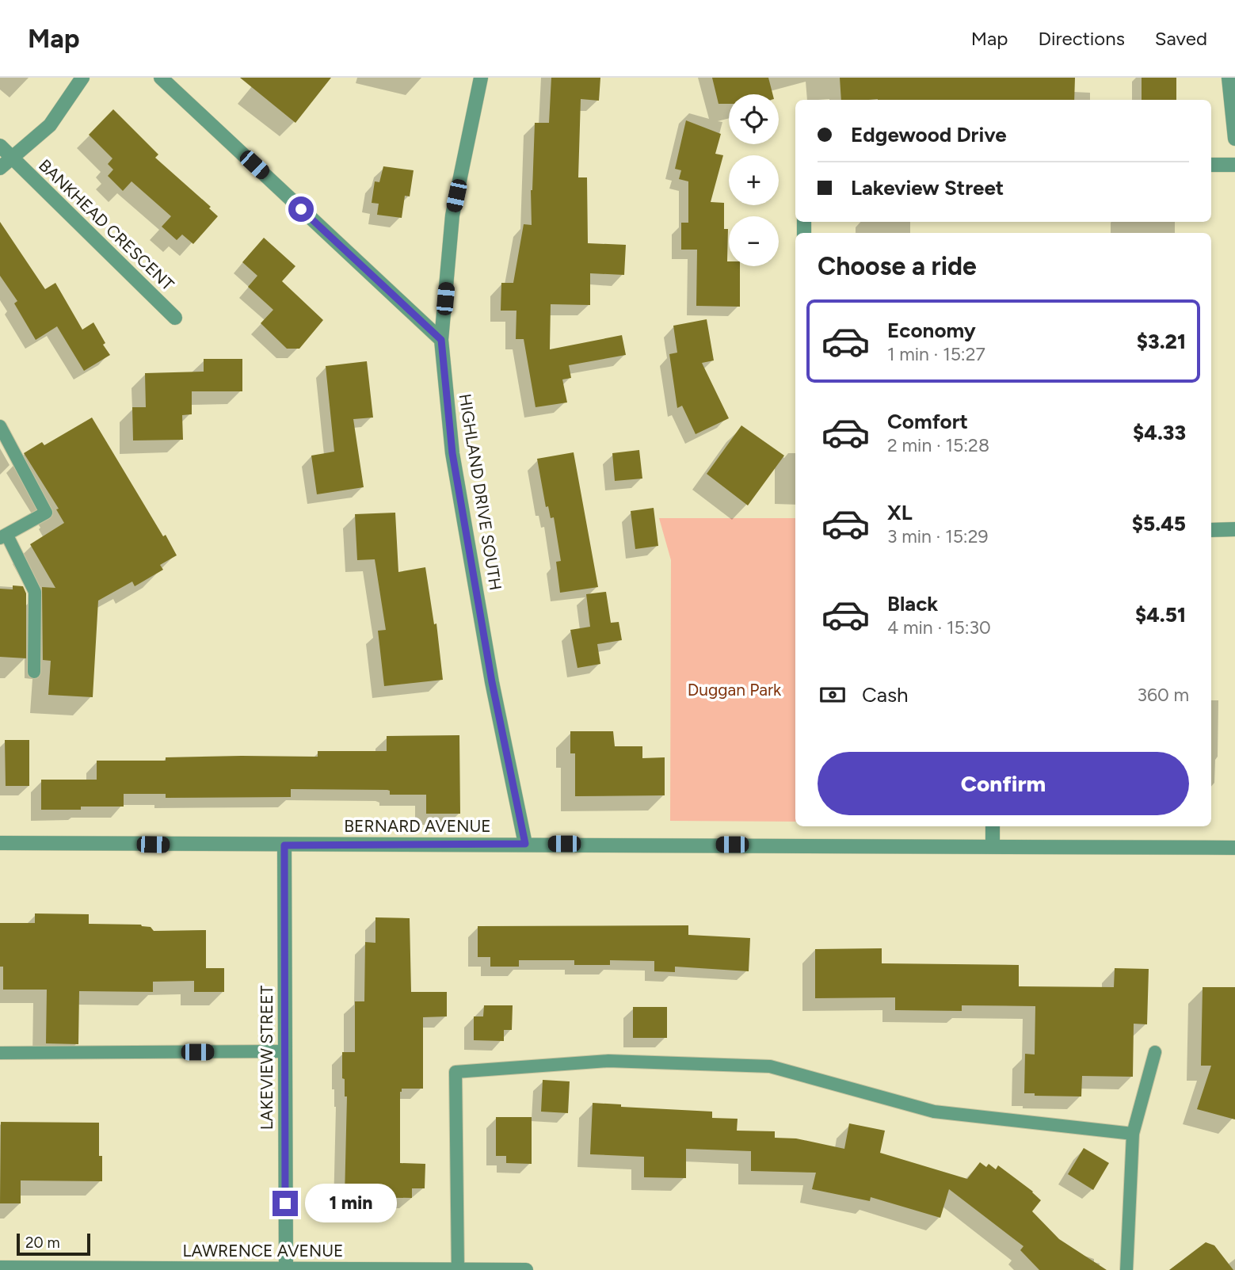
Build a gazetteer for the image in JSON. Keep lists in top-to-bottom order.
{
  "streets": {
    "street": [
      "BANKHEAD CRESCENT",
      "HIGHLAND DRIVE SOUTH",
      "BERNARD AVENUE",
      "LAKEVIEW STREET",
      "LAWRENCE AVENUE"
    ]
  },
  "crossings": [
    ["HIGHLAND DRIVE SOUTH", "BERNARD AVENUE"],
    ["BERNARD AVENUE", "LAKEVIEW STREET"],
    ["LAKEVIEW STREET", "LAWRENCE AVENUE"]
  ],
  "parks": ["Duggan Park"],
  "scale_bar": "20 m",
  "page": {
    "header": "Map",
    "nav": ["Map", "Directions", "Saved"],
    "map_buttons": ["+", "−"],
    "banner": ["Edgewood Drive", "Lakeview Street"],
    "heading": "Choose a ride",
    "list": [
      {
        "name": "Economy",
        "note": "1 min · 15:27",
        "value": "$3.21"
      },
      {
        "name": "Comfort",
        "note": "2 min · 15:28",
        "value": "$4.33"
      },
      {
        "name": "XL",
        "note": "3 min · 15:29",
        "value": "$5.45"
      },
      {
        "name": "Black",
        "note": "4 min · 15:30",
        "value": "$4.51"
      }
    ],
    "pay": ["Cash", "360 m"],
    "buttons": "Confirm",
    "bubble": "1 min",
    "scale": "20 m"
  }
}
